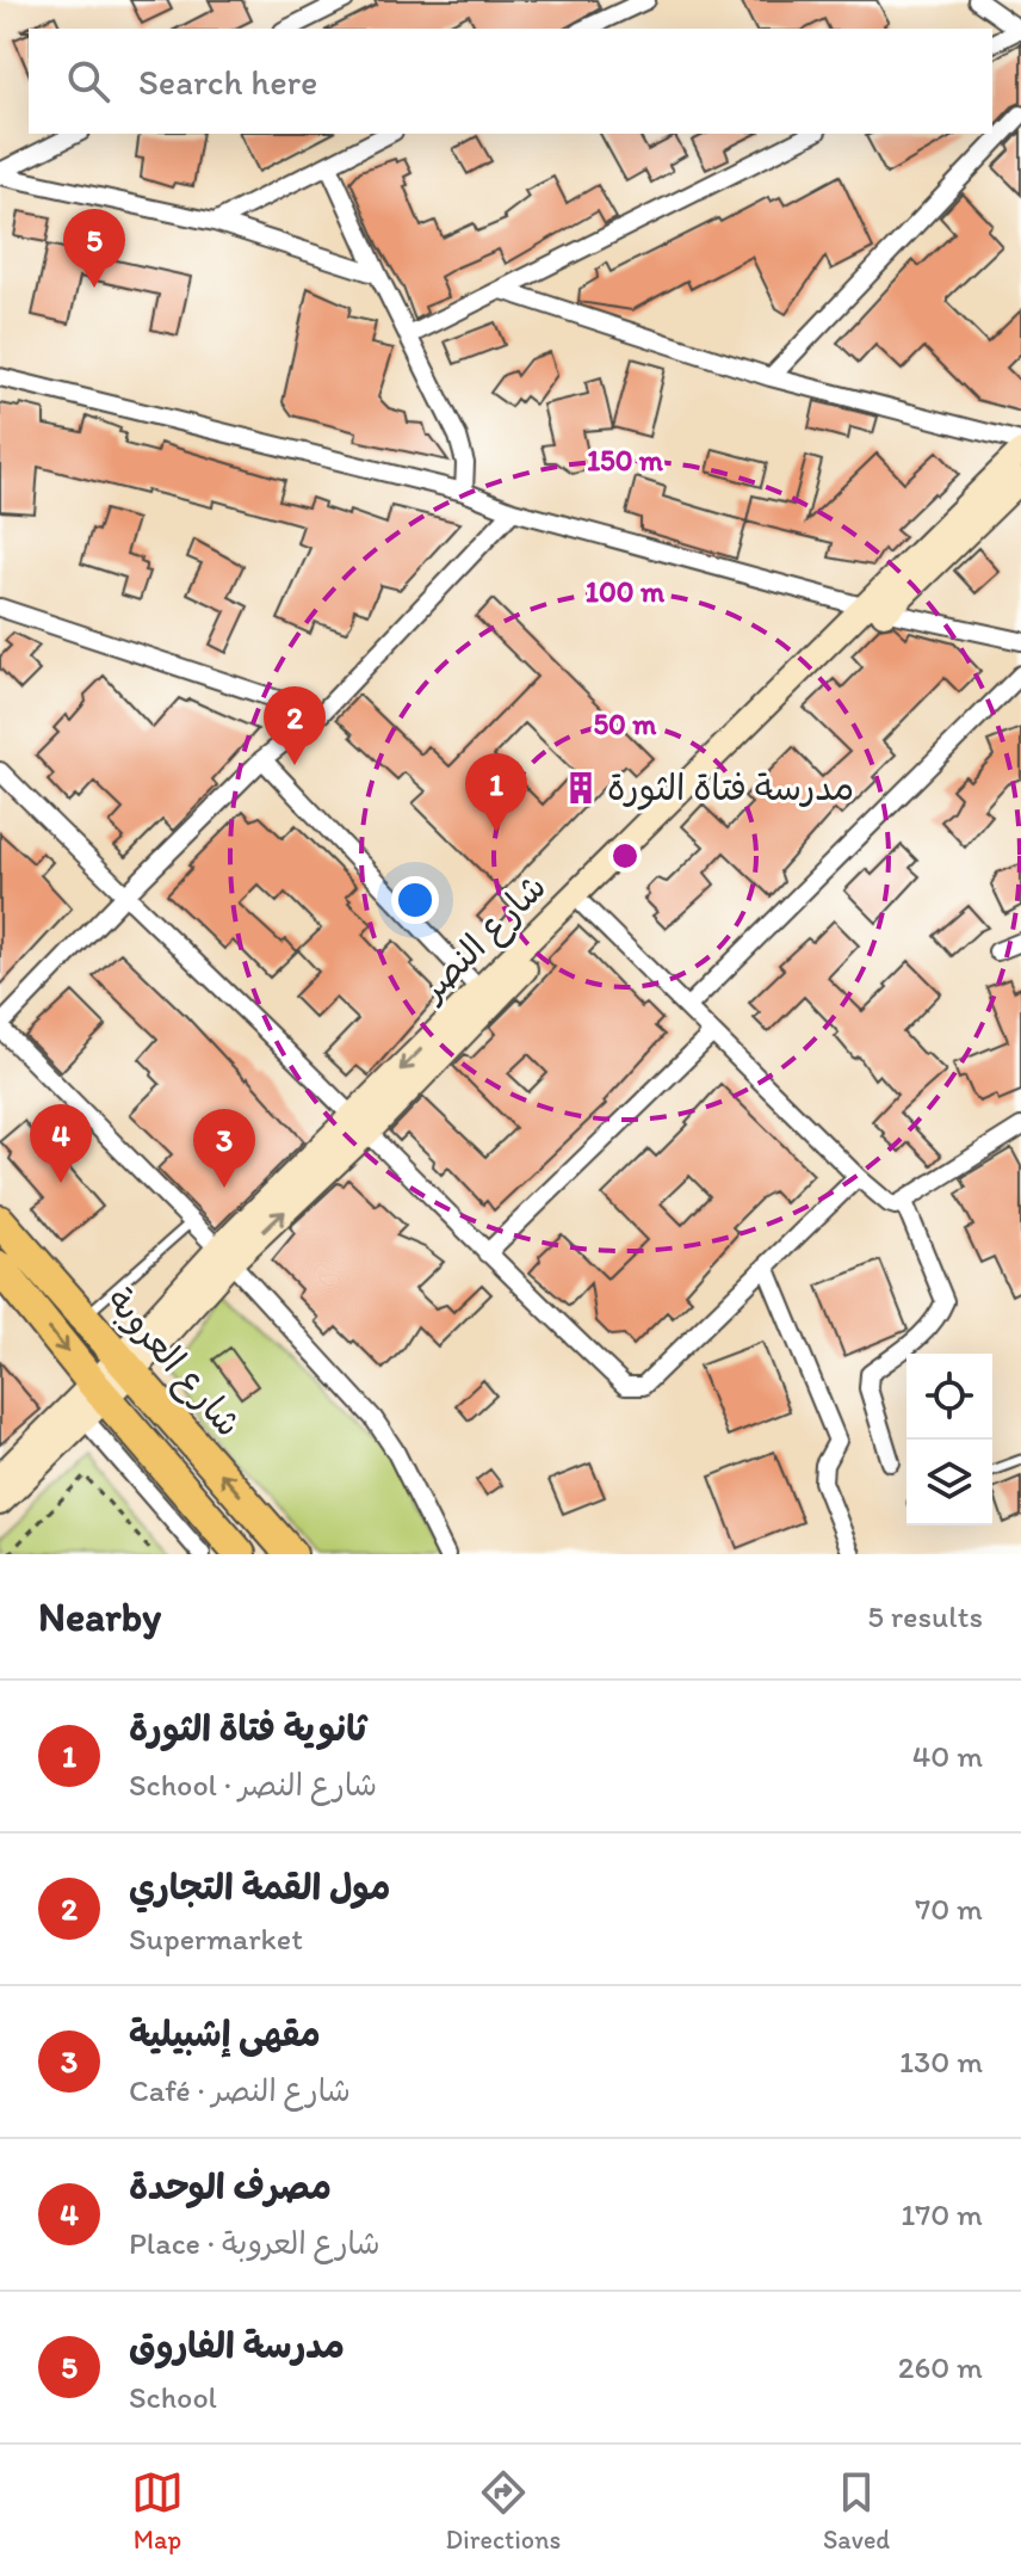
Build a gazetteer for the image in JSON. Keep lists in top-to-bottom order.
{
  "streets": {
    "highway": ["شارع العروبة"],
    "street": ["شارع النصر"]
  },
  "crossings": [
    ["شارع النصر", "شارع العروبة"]
  ],
  "places": {
    "building": ["مدرسة فتاة الثورة"]
  },
  "page": {
    "search": "Search here",
    "pins": [
      "5",
      "2",
      "1",
      "4",
      "3"
    ],
    "heading": ["Nearby", "5 results"],
    "list": [
      {
        "mark": "1",
        "name": "ثانوية فتاة الثورة",
        "note": "School · شارع النصر",
        "value": "40 m"
      },
      {
        "mark": "2",
        "name": "مول القمة التجاري",
        "note": "Supermarket",
        "value": "70 m"
      },
      {
        "mark": "3",
        "name": "مقهى إشبيلية",
        "note": "Café · شارع النصر",
        "value": "130 m"
      },
      {
        "mark": "4",
        "name": "مصرف الوحدة",
        "note": "Place · شارع العروبة",
        "value": "170 m"
      },
      {
        "mark": "5",
        "name": "مدرسة الفاروق",
        "note": "School",
        "value": "260 m"
      }
    ],
    "nav": ["Map", "Directions", "Saved"]
  },
  "rings": ["150 m", "100 m", "50 m"]
}
